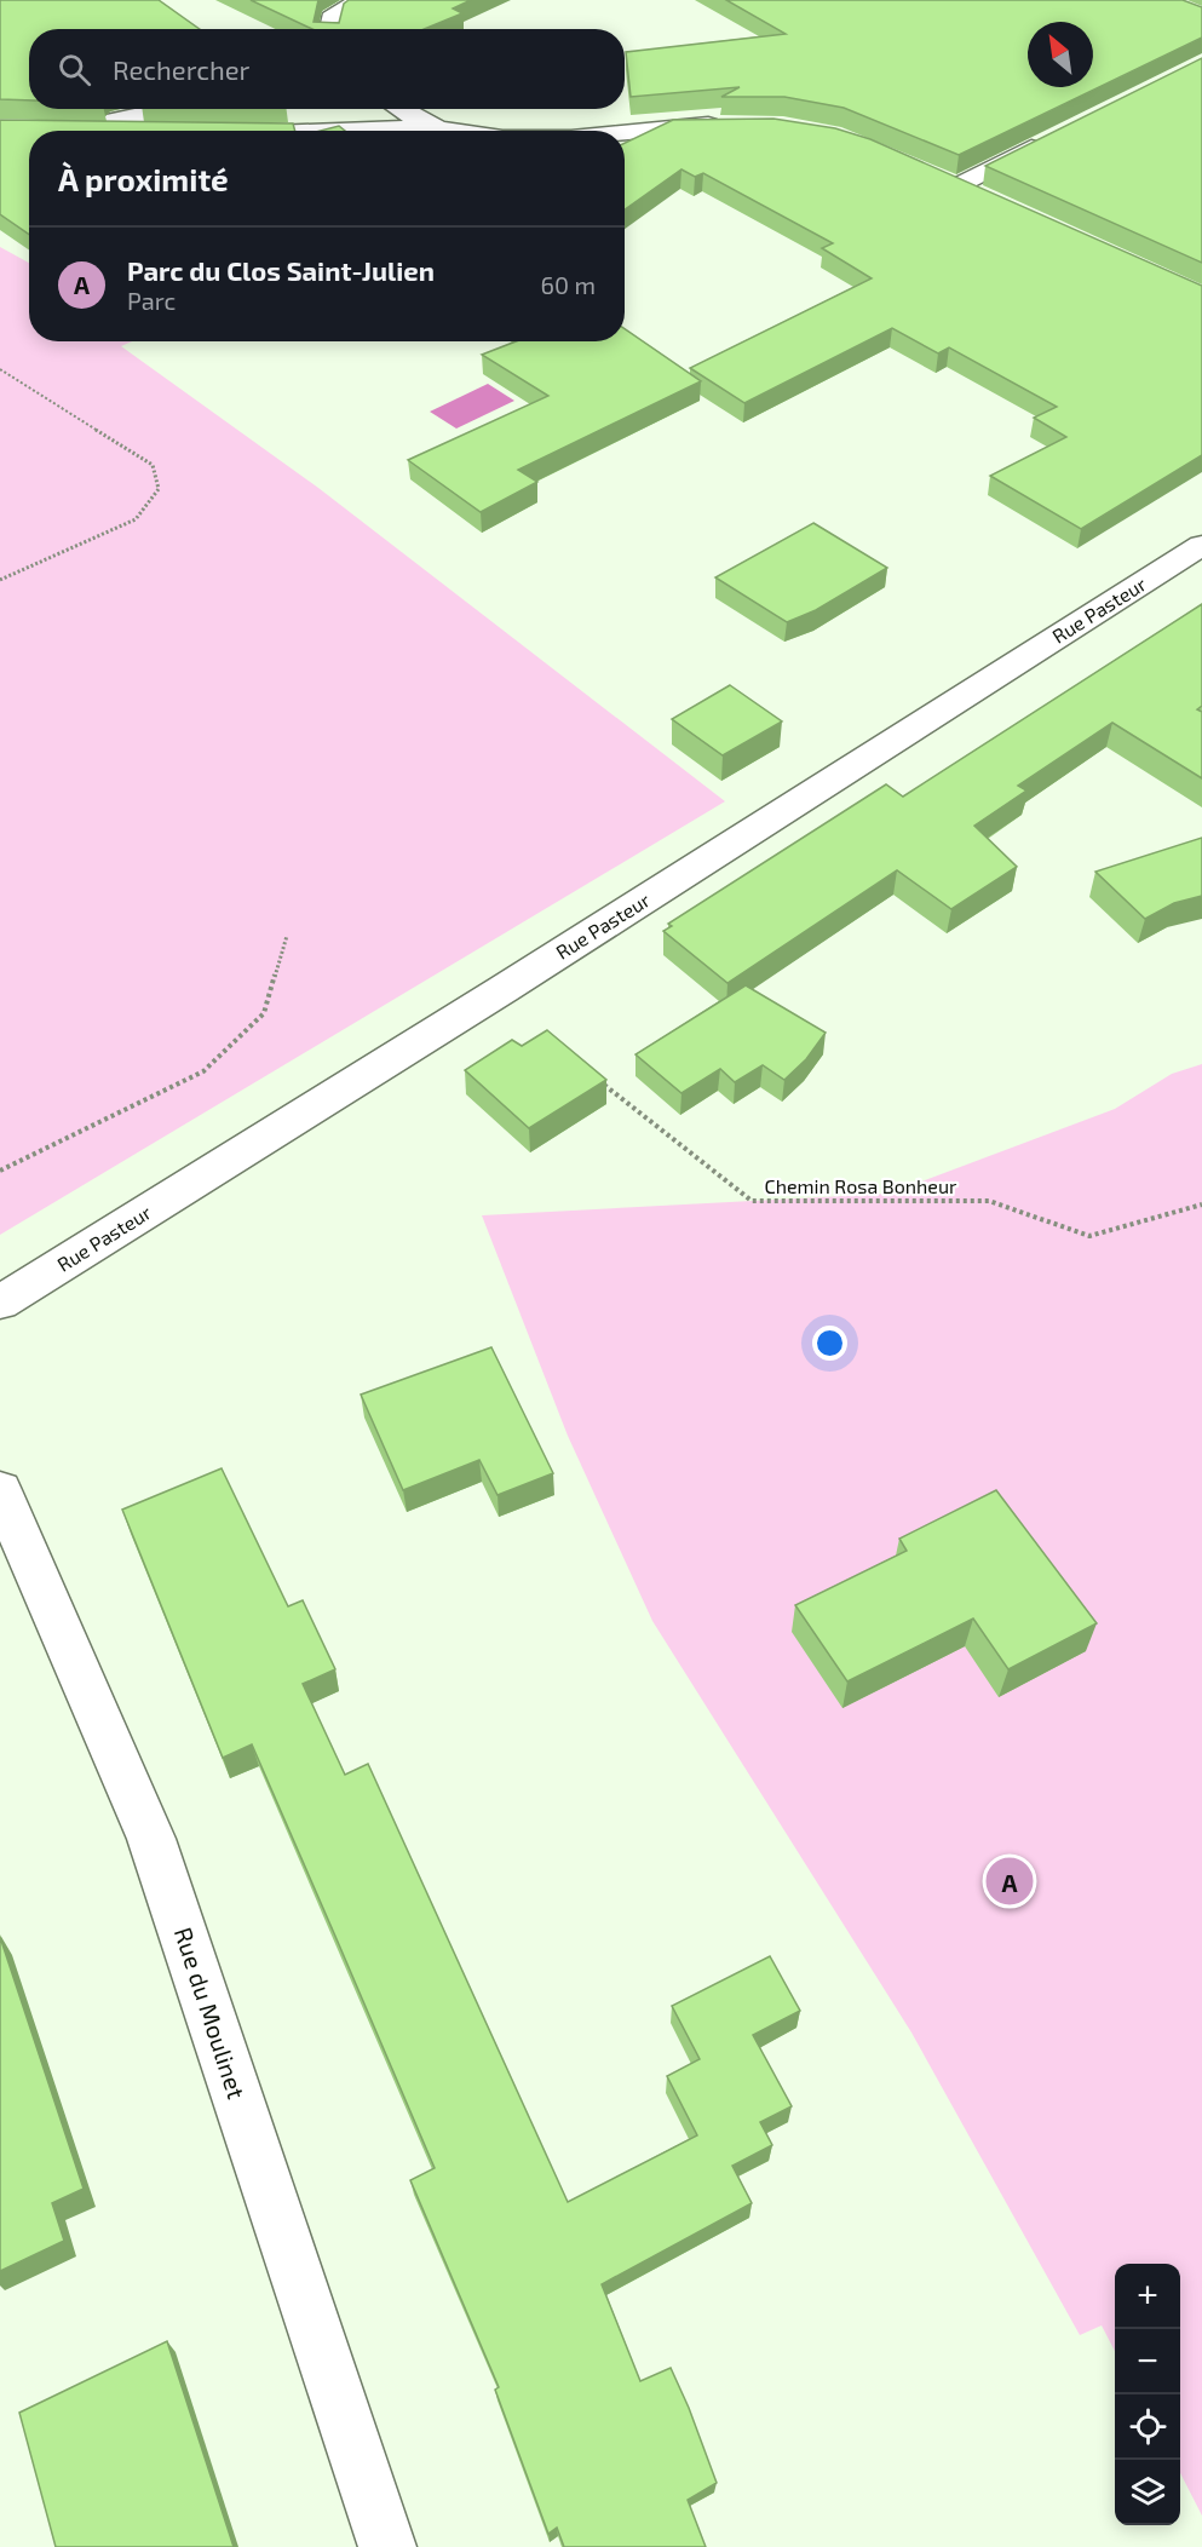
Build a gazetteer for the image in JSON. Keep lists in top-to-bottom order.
{
  "streets": {
    "street": ["Rue Pasteur", "Rue du Moulinet"],
    "path": ["Chemin Rosa Bonheur"]
  },
  "north": "top left",
  "page": {
    "search": "Rechercher",
    "heading": "À proximité",
    "list": [
      {
        "mark": "A",
        "name": "Parc du Clos Saint-Julien",
        "note": "Parc",
        "value": "60 m"
      }
    ],
    "pins": "A",
    "map_buttons": ["+", "−"]
  }
}
